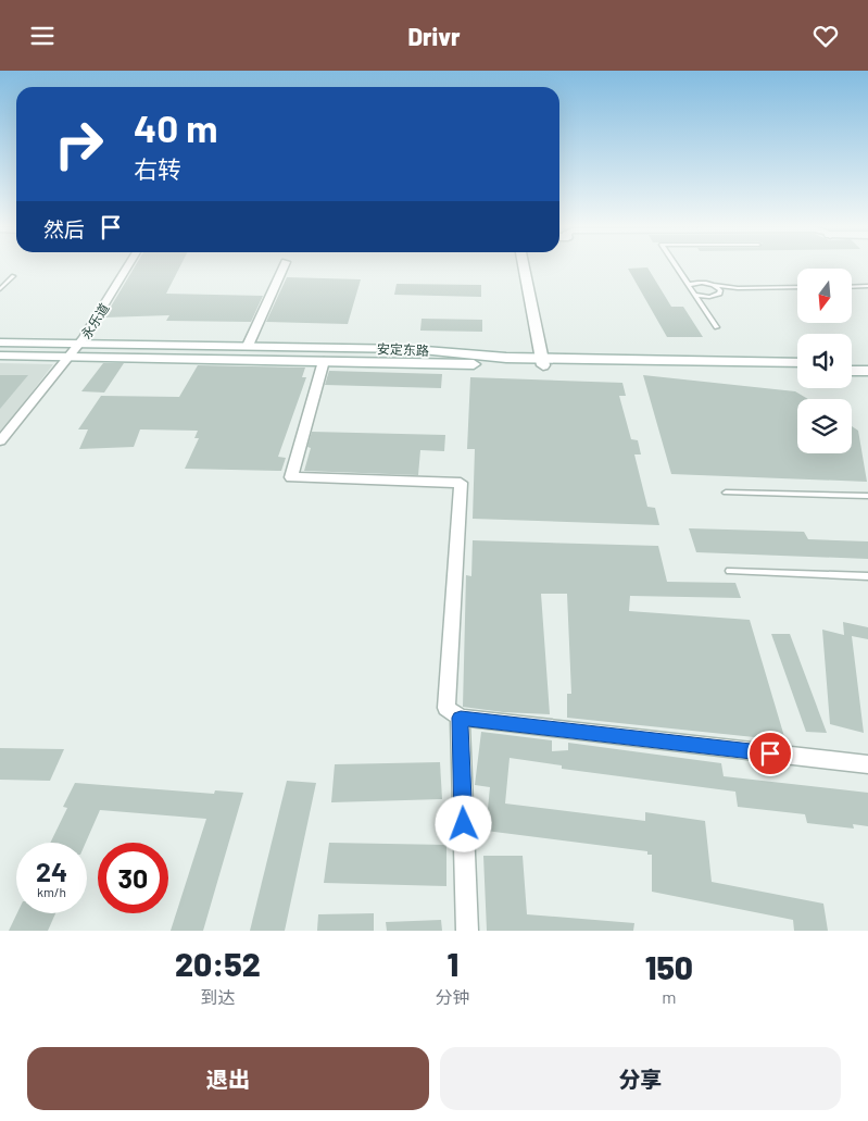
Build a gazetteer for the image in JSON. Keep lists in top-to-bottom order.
{
  "streets": {
    "main road": ["安定东路"],
    "street": ["永乐道"]
  },
  "crossings": [
    ["永乐道", "安定东路"]
  ],
  "north": "bottom",
  "page": {
    "header": "Drivr",
    "turn": ["40 m", "右转"],
    "then": "然后",
    "speed": "24 km/h",
    "limit": "30",
    "eta": [
      "20:52",
      "到达",
      "1",
      "分钟",
      "150",
      "m"
    ],
    "buttons": ["退出", "分享"]
  }
}
